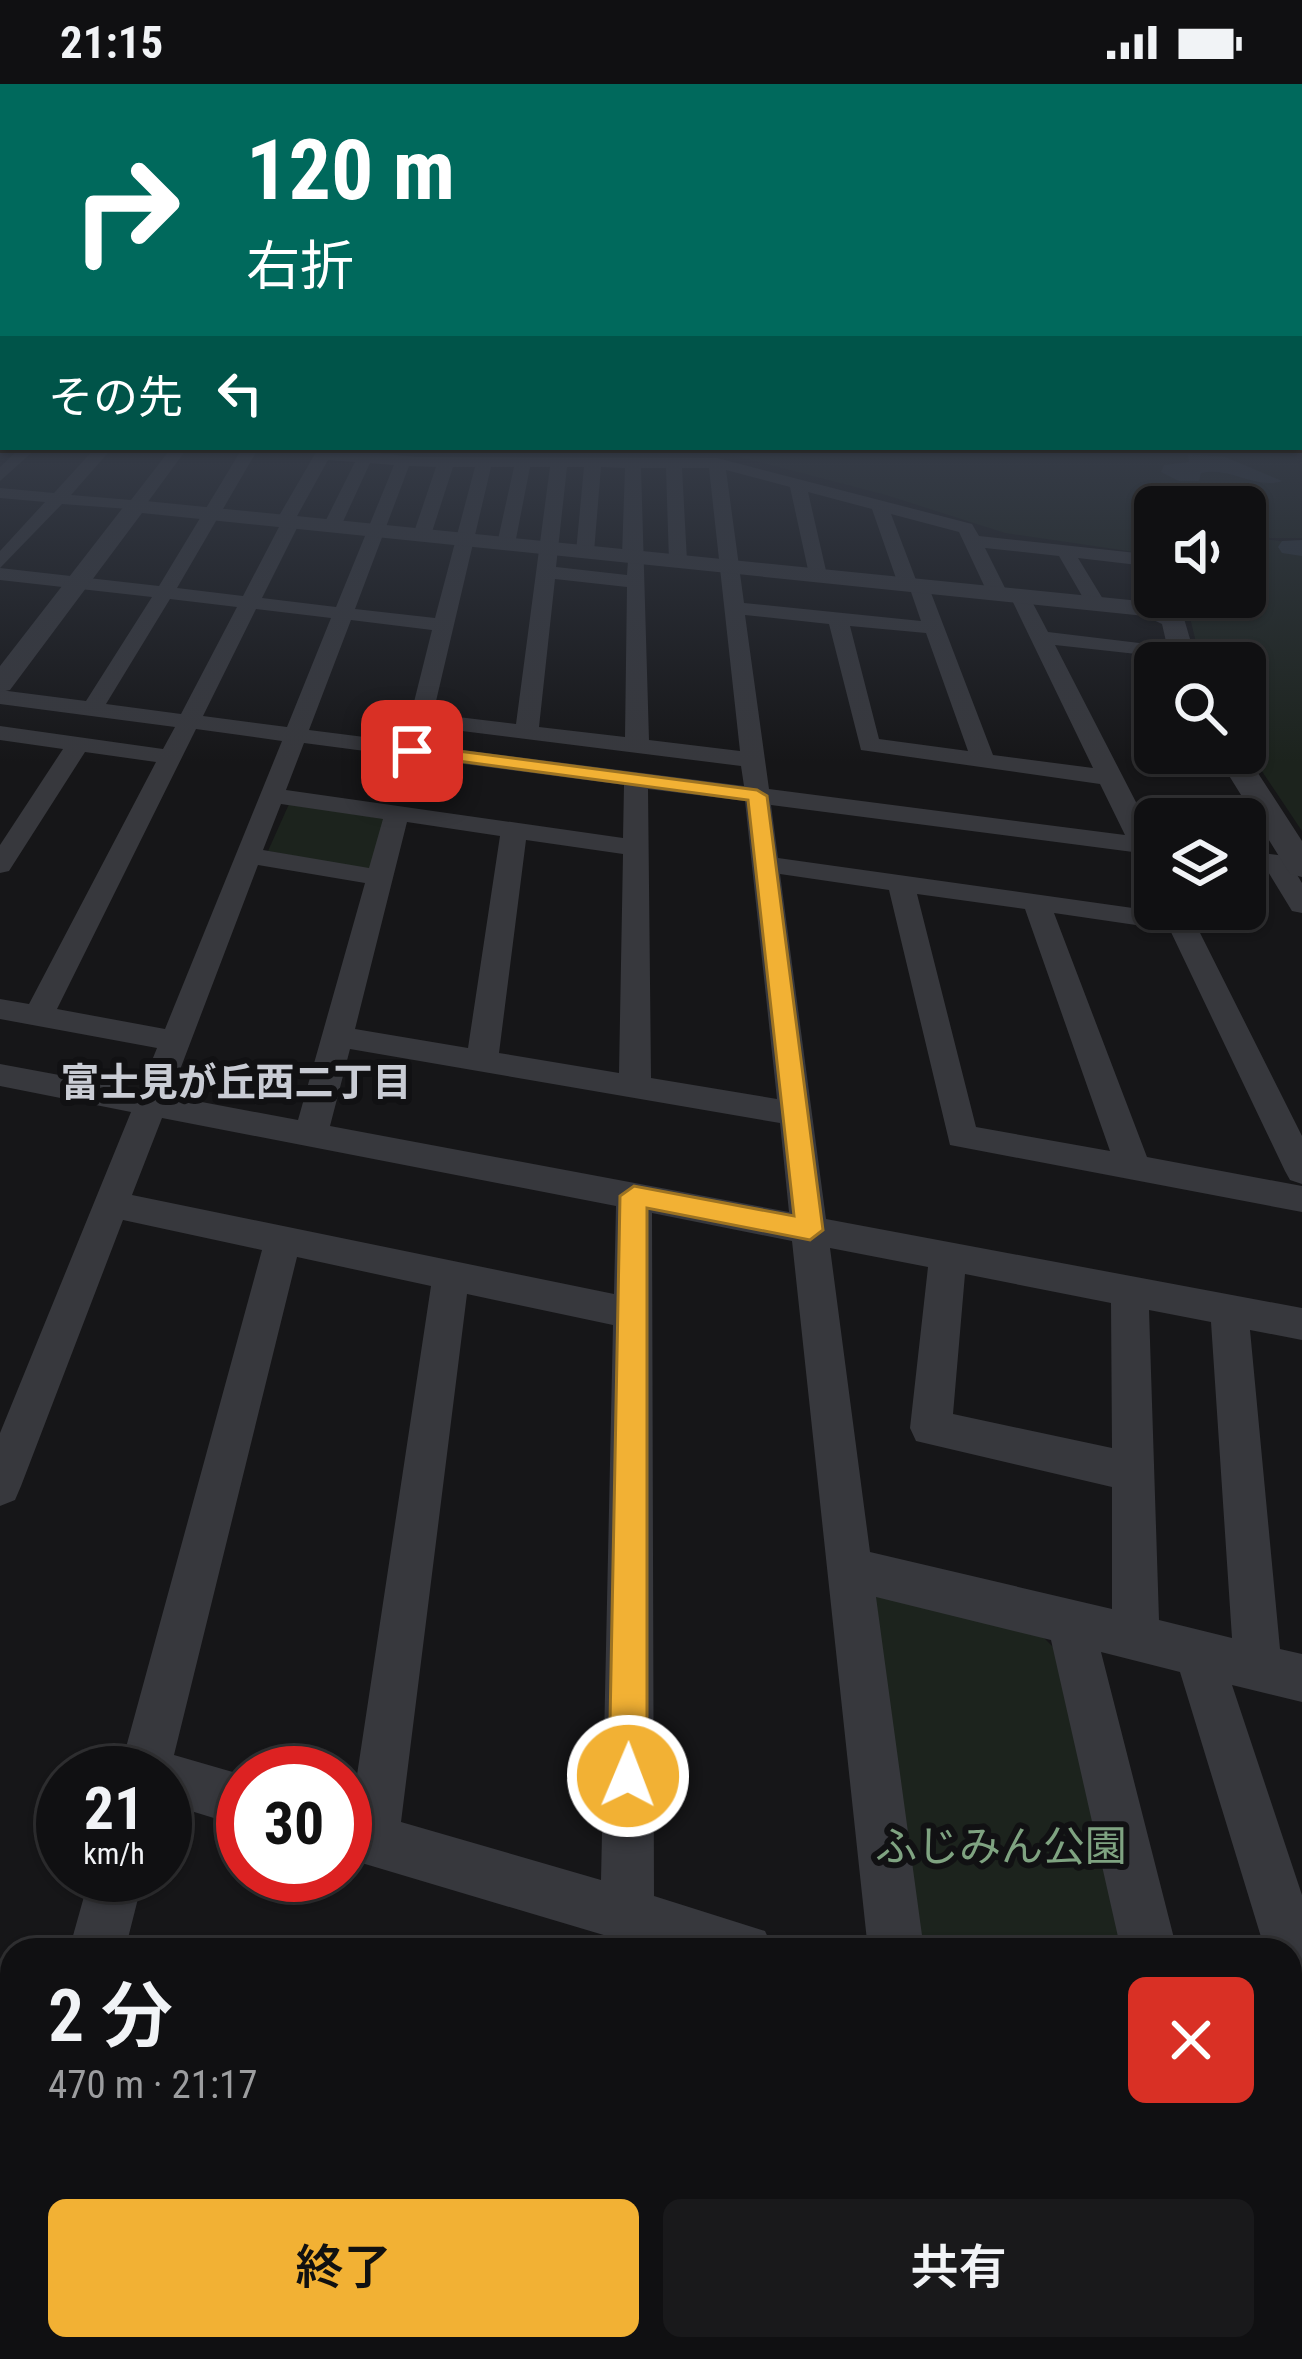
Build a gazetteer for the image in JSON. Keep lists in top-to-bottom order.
{
  "districts": ["富士見が丘西二丁目"],
  "parks": ["ふじみん公園"],
  "page": {
    "status": "21:15",
    "turn": ["120 m", "右折"],
    "then": "その先",
    "speed": "21 km/h",
    "limit": "30",
    "heading": ["2 分", "470 m · 21:17"],
    "buttons": ["終了", "共有"]
  }
}
